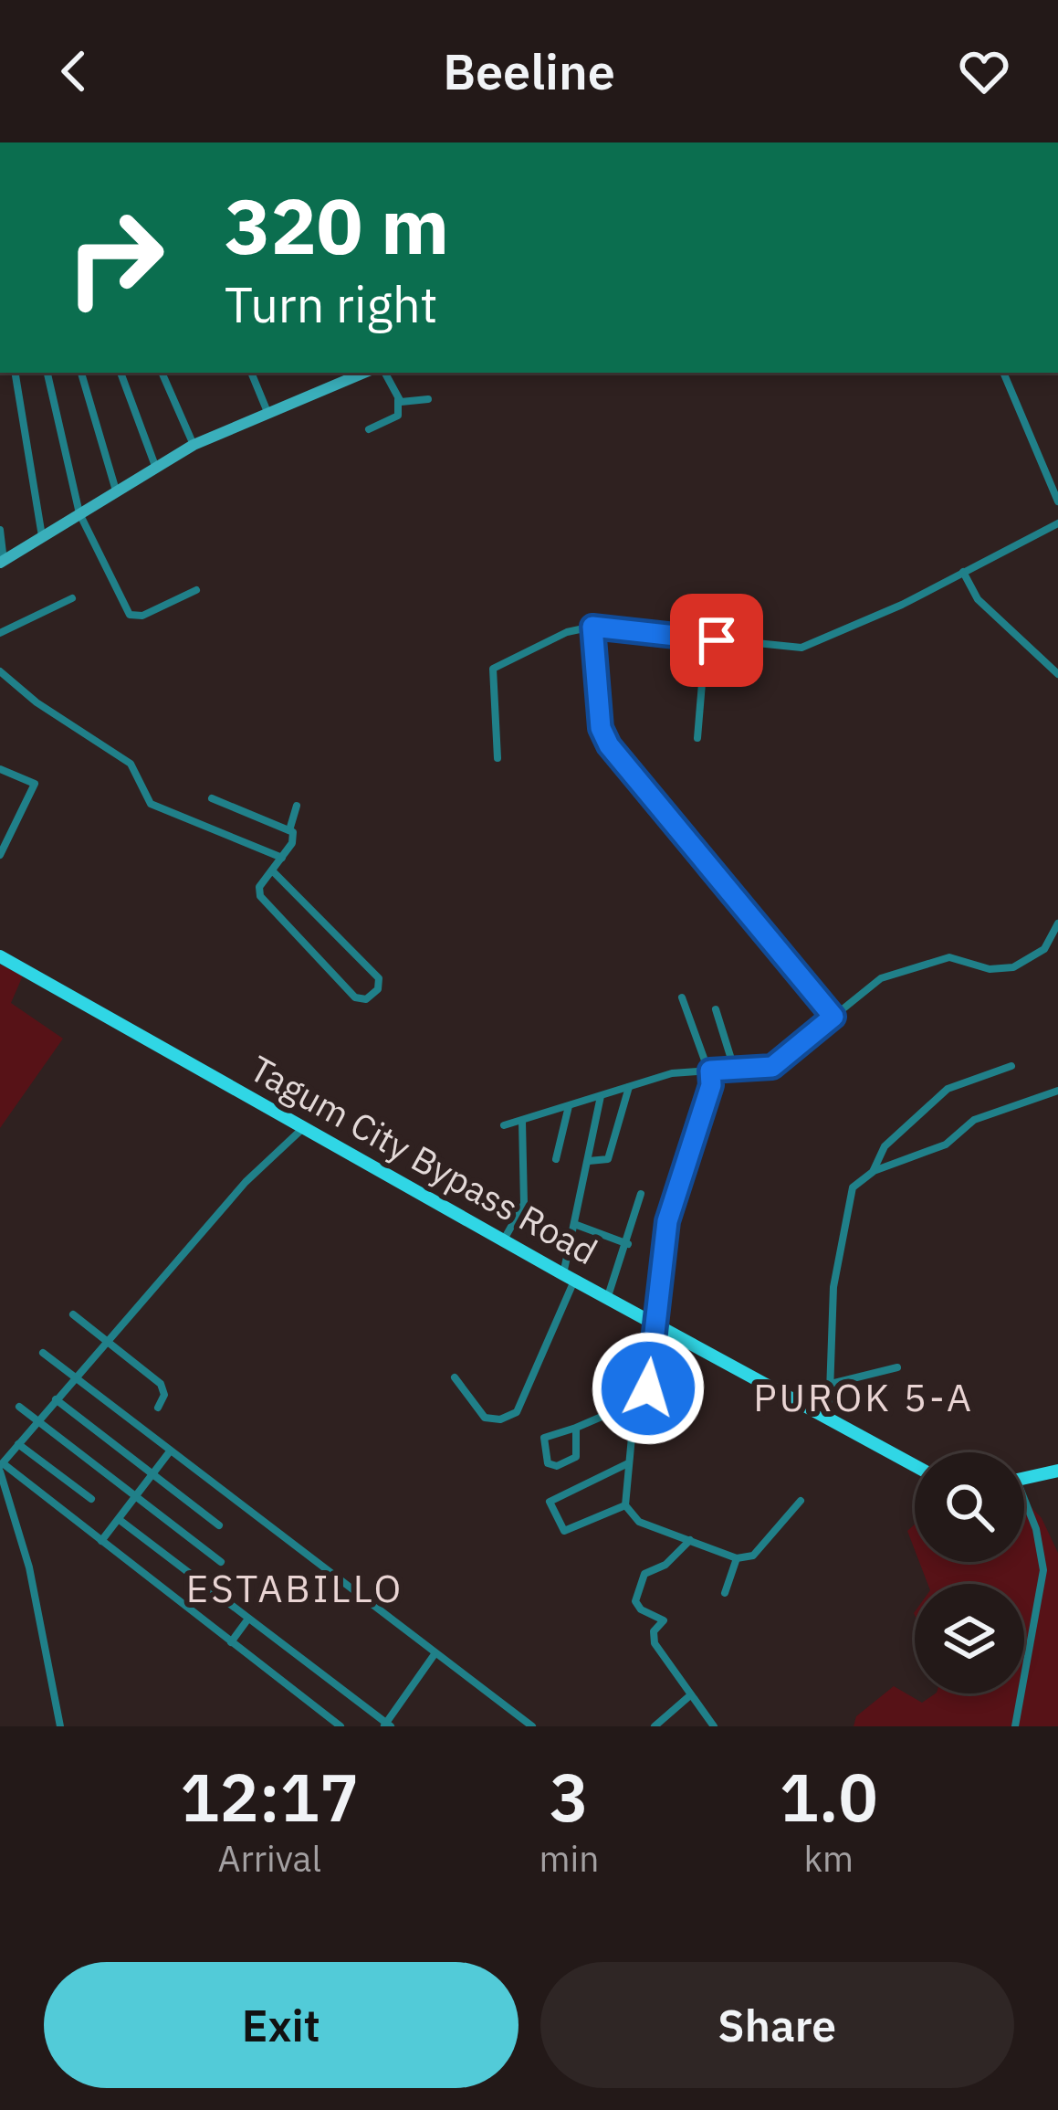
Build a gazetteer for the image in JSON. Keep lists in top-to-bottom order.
{
  "streets": {
    "main road": ["Tagum City Bypass Road"]
  },
  "districts": ["PUROK 5-A", "ESTABILLO"],
  "page": {
    "header": "Beeline",
    "turn": ["320 m", "Turn right"],
    "eta": [
      "12:17",
      "Arrival",
      "3",
      "min",
      "1.0",
      "km"
    ],
    "buttons": ["Exit", "Share"]
  }
}
